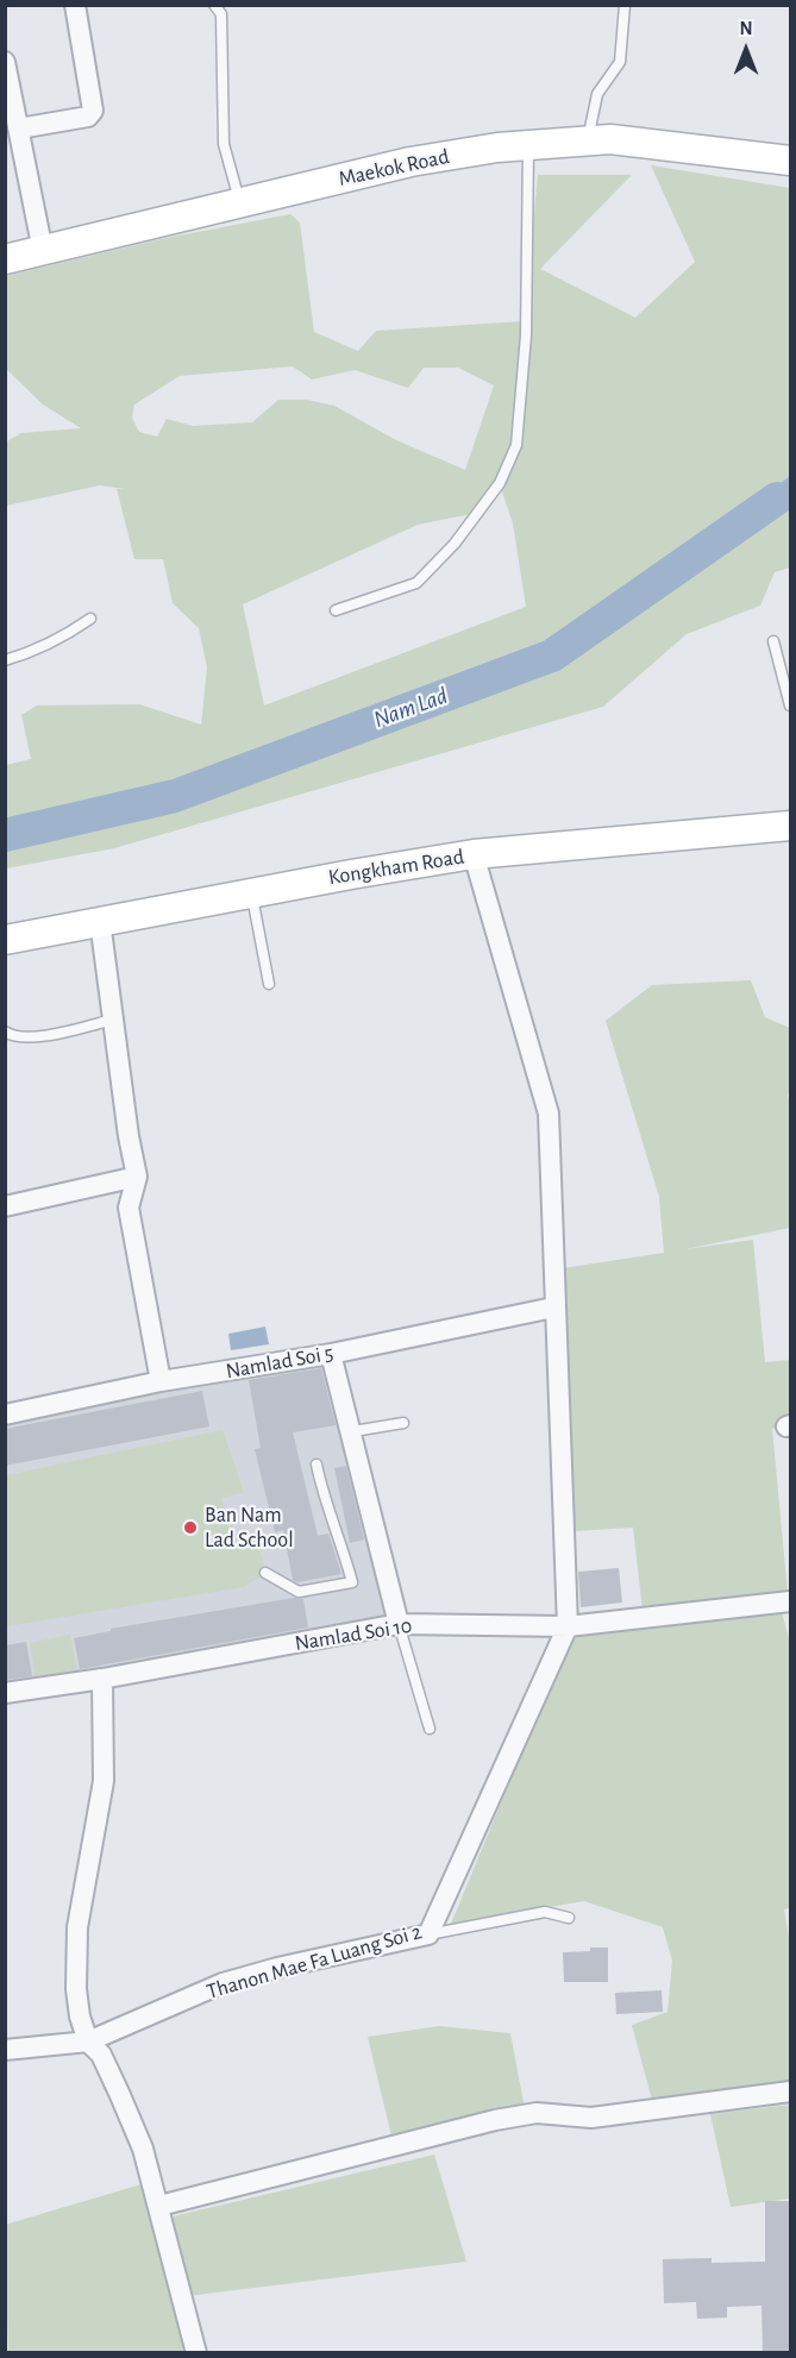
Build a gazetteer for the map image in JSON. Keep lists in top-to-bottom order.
{
  "streets": {
    "street": [
      "Maekok Road",
      "Kongkham Road",
      "Namlad Soi 5",
      "Namlad Soi 10",
      "Thanon Mae Fa Luang Soi 2"
    ]
  },
  "crossings": [
    ["Namlad Soi 10", "Thanon Mae Fa Luang Soi 2"]
  ],
  "water": ["Nam Lad"],
  "places": ["Ban Nam Lad School"],
  "north": "top"
}
